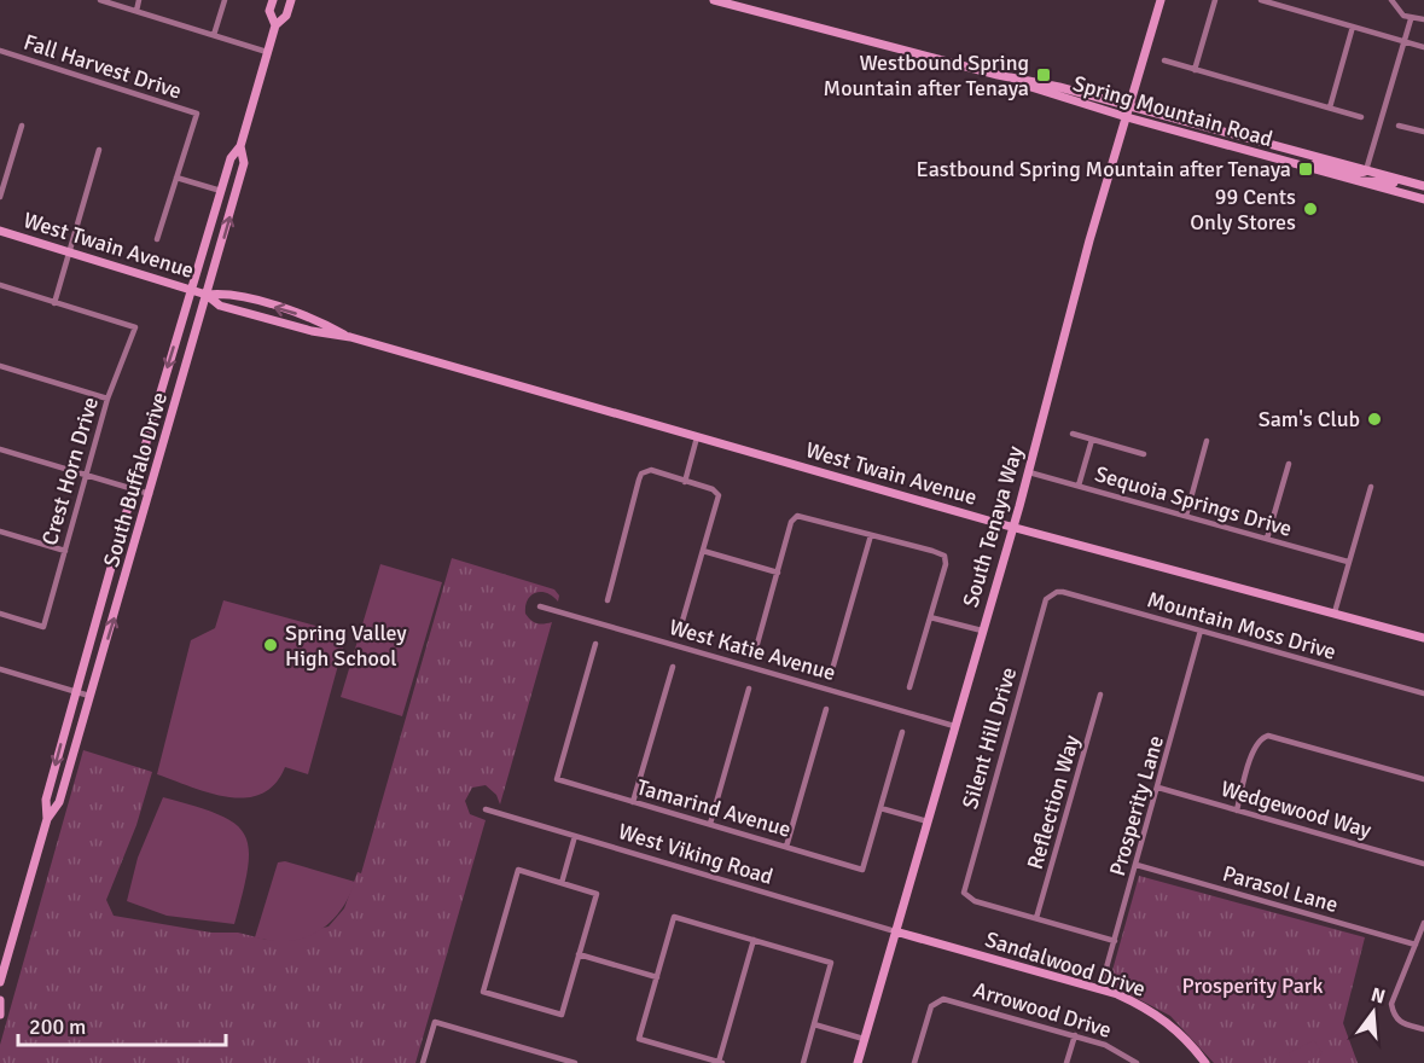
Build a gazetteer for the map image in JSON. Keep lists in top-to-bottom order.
{
  "streets": {
    "main road": [
      "Spring Mountain Road",
      "West Twain Avenue",
      "South Buffalo Drive",
      "South Tenaya Way",
      "Sandalwood Drive"
    ],
    "street": [
      "Fall Harvest Drive",
      "Crest Horn Drive",
      "Sequoia Springs Drive",
      "Mountain Moss Drive",
      "West Katie Avenue",
      "Silent Hill Drive",
      "Reflection Way",
      "Prosperity Lane",
      "Tamarind Avenue",
      "Wedgewood Way",
      "West Viking Road",
      "Parasol Lane",
      "Arrowood Drive"
    ]
  },
  "crossings": [
    ["Spring Mountain Road", "South Tenaya Way"],
    ["West Twain Avenue", "South Buffalo Drive"],
    ["West Twain Avenue", "South Tenaya Way"],
    ["Sequoia Springs Drive", "South Tenaya Way"],
    ["South Tenaya Way", "West Katie Avenue"],
    ["South Tenaya Way", "West Viking Road"],
    ["South Tenaya Way", "Sandalwood Drive"],
    ["Mountain Moss Drive", "Silent Hill Drive"],
    ["Mountain Moss Drive", "Prosperity Lane"],
    ["Silent Hill Drive", "Reflection Way"],
    ["Prosperity Lane", "Wedgewood Way"],
    ["Prosperity Lane", "Parasol Lane"],
    ["Prosperity Lane", "Sandalwood Drive"],
    ["West Viking Road", "Sandalwood Drive"]
  ],
  "parks": ["Prosperity Park"],
  "places": {
    "transit": ["Westbound Spring Mountain after Tenaya", "Eastbound Spring Mountain after Tenaya"],
    "other": ["99 Cents Only Stores", "Sam's Club", "Spring Valley High School"]
  },
  "scale_bar": "200 m",
  "north": "top"
}
